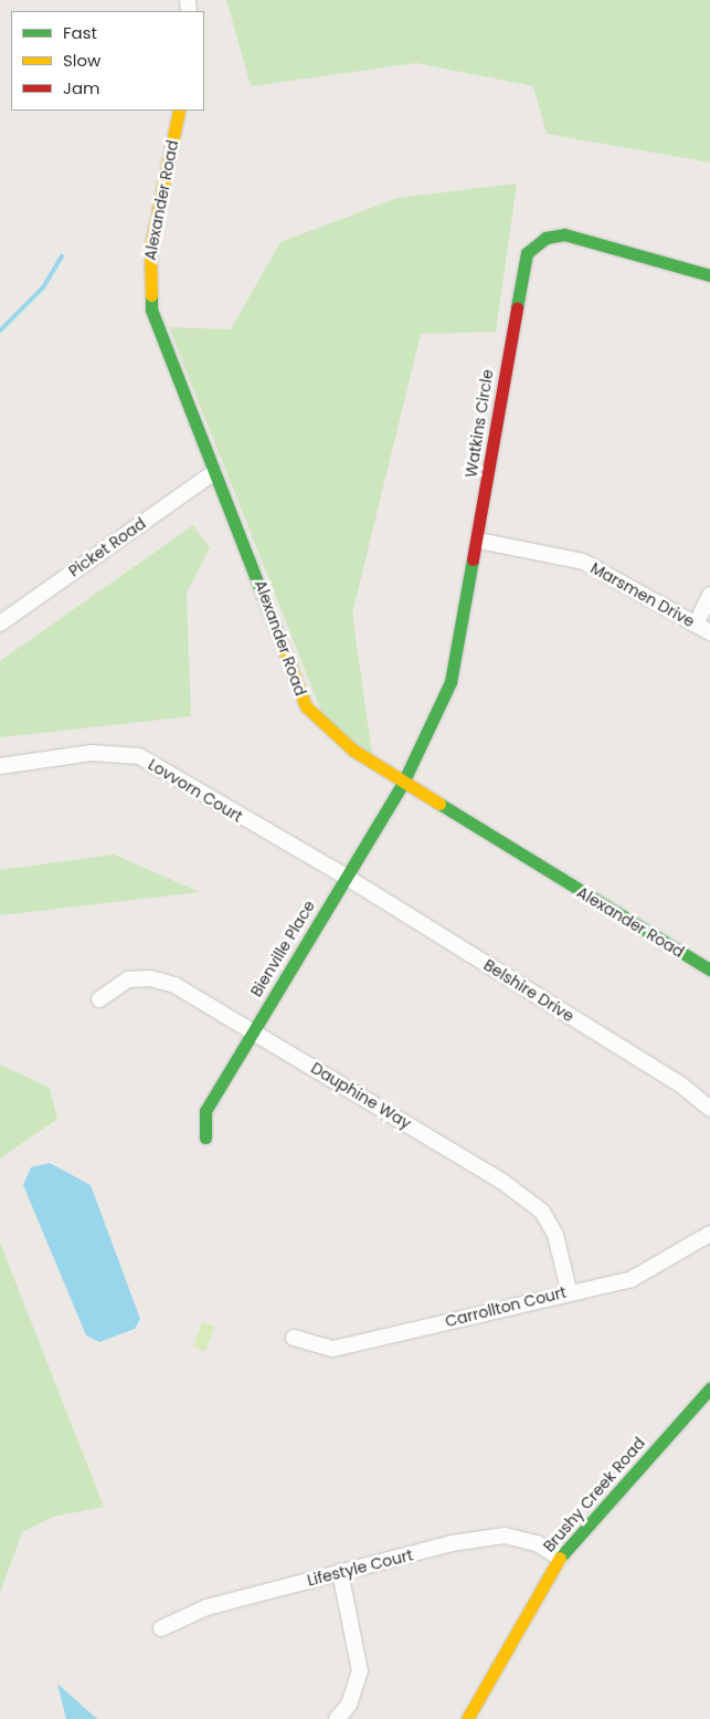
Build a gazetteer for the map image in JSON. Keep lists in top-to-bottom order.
{
  "streets": {
    "street": [
      "Alexander Road",
      "Watkins Circle",
      "Picket Road",
      "Marsmen Drive",
      "Lovvorn Court",
      "Bienville Place",
      "Belshire Drive",
      "Dauphine Way",
      "Carrollton Court",
      "Brushy Creek Road",
      "Lifestyle Court"
    ]
  },
  "crossings": [
    ["Alexander Road", "Watkins Circle"],
    ["Alexander Road", "Picket Road"],
    ["Alexander Road", "Bienville Place"],
    ["Watkins Circle", "Marsmen Drive"],
    ["Watkins Circle", "Bienville Place"],
    ["Lovvorn Court", "Bienville Place"],
    ["Lovvorn Court", "Belshire Drive"],
    ["Bienville Place", "Belshire Drive"],
    ["Bienville Place", "Dauphine Way"],
    ["Dauphine Way", "Carrollton Court"],
    ["Brushy Creek Road", "Lifestyle Court"]
  ],
  "legend": ["Fast", "Slow", "Jam"]
}
